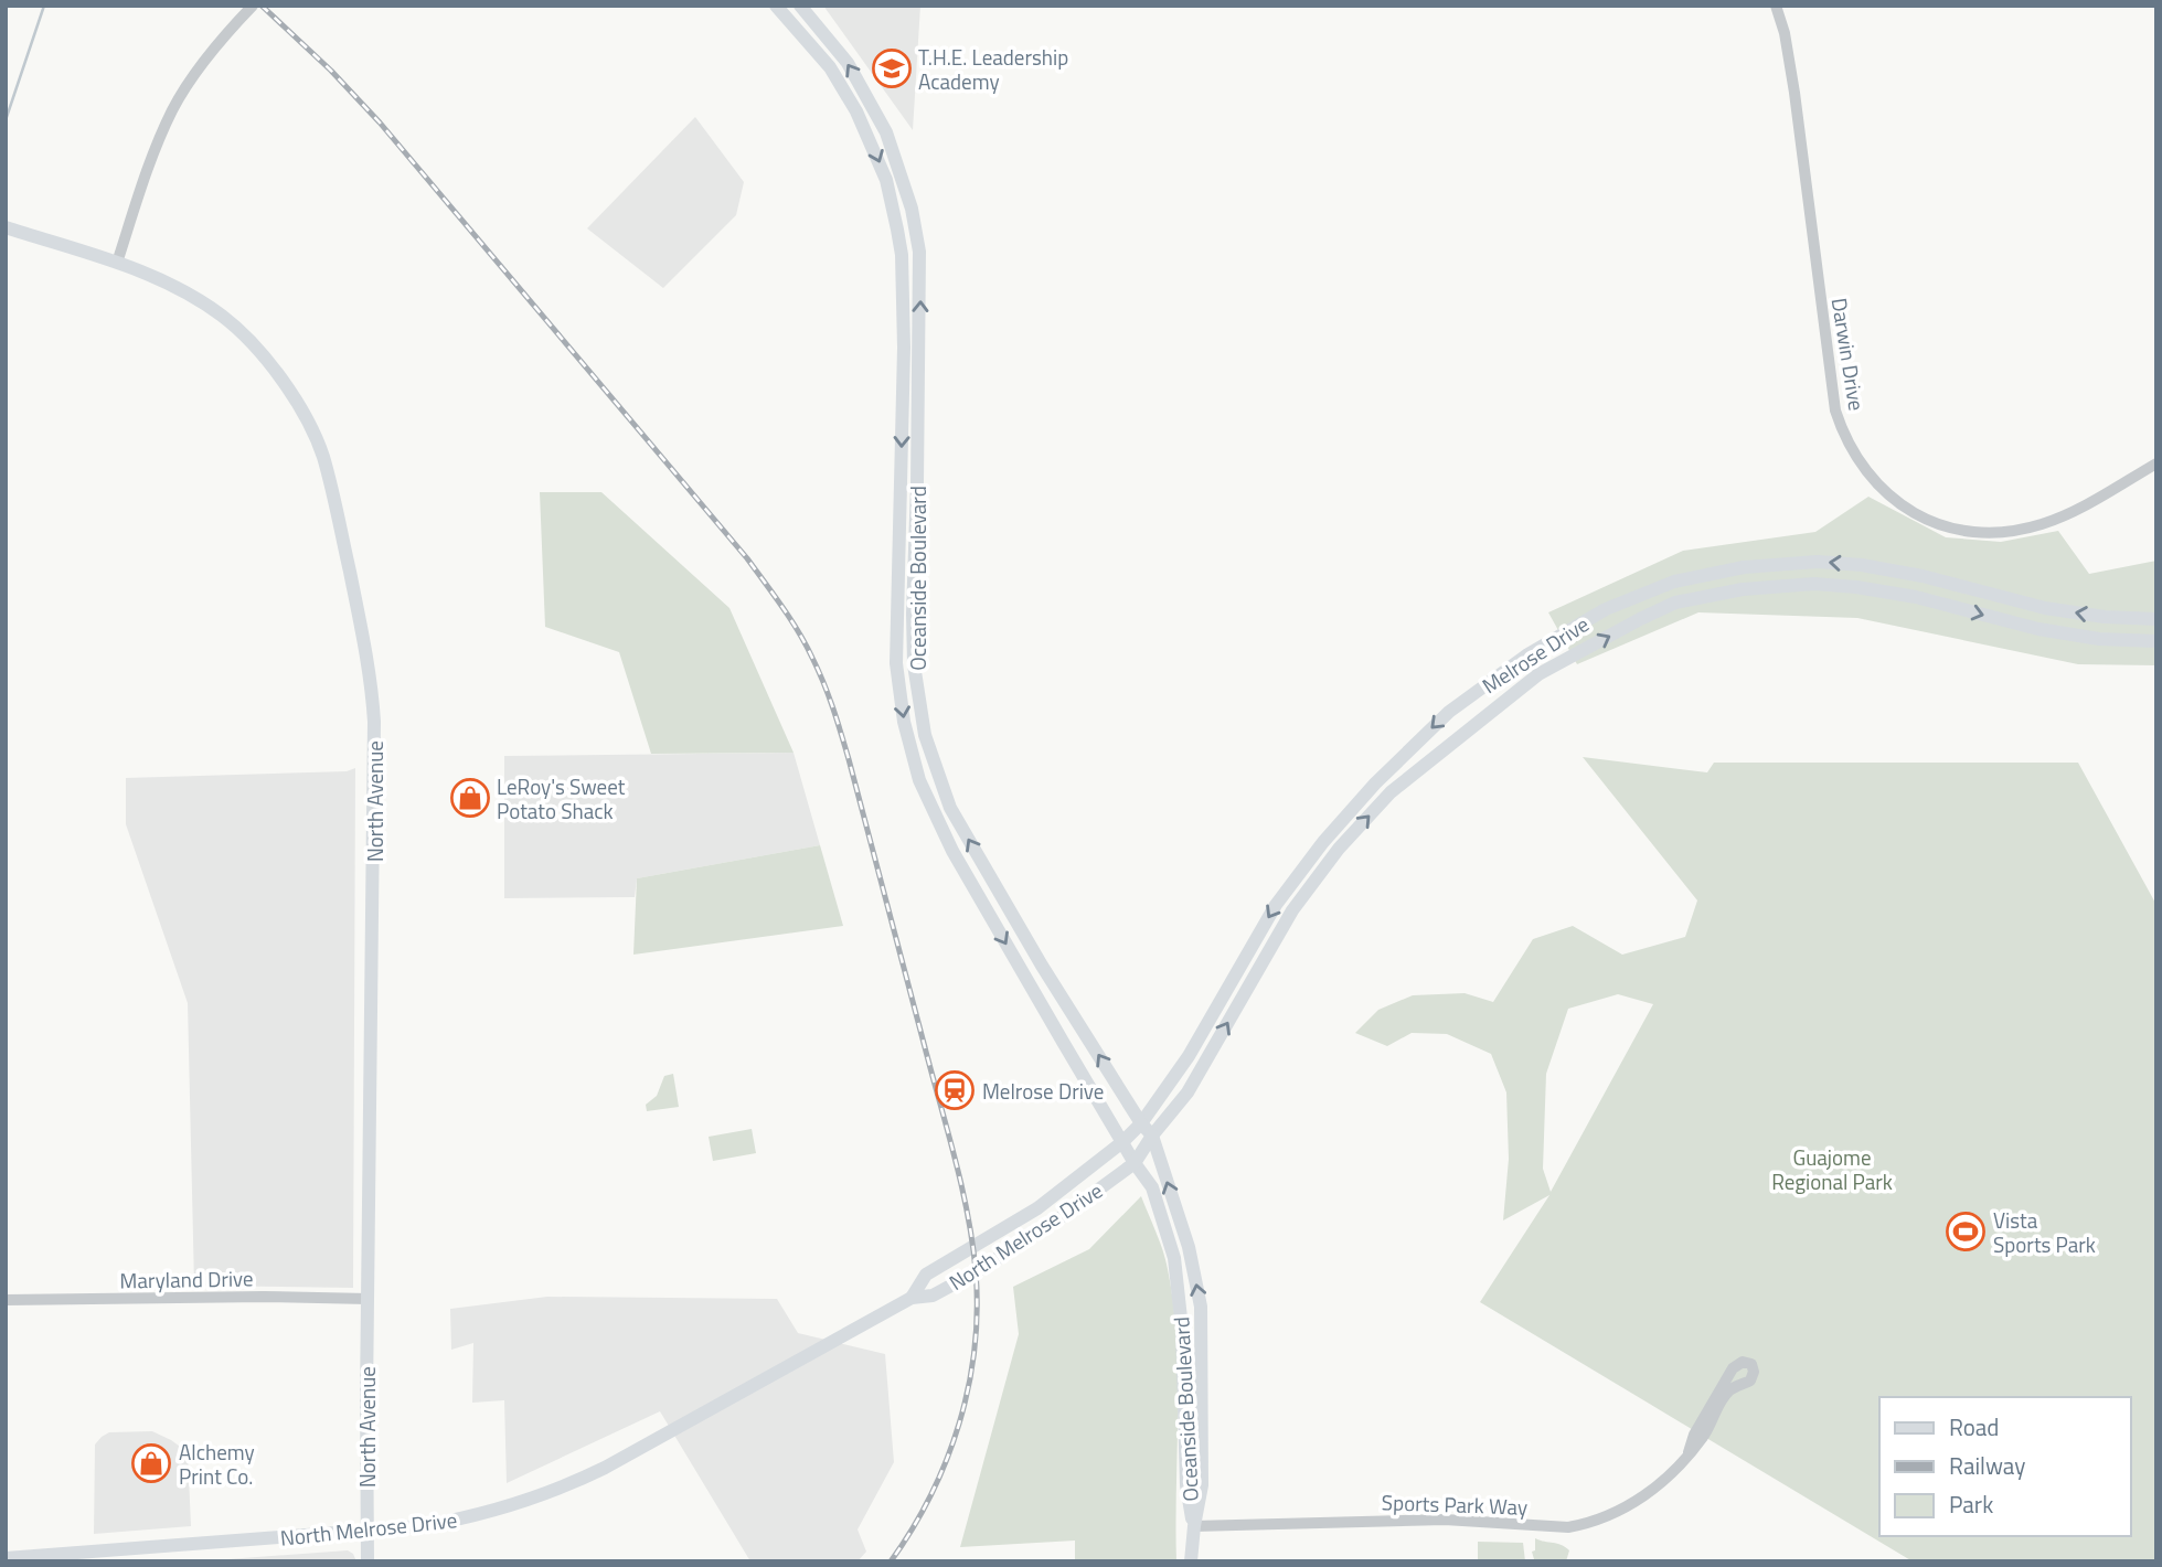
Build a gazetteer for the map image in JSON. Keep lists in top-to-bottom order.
{
  "streets": {
    "main road": [
      "Oceanside Boulevard",
      "Melrose Drive",
      "North Avenue",
      "North Melrose Drive"
    ],
    "street": ["Darwin Drive", "Maryland Drive", "Sports Park Way"]
  },
  "crossings": [
    ["Oceanside Boulevard", "Melrose Drive"],
    ["Oceanside Boulevard", "North Melrose Drive"],
    ["Oceanside Boulevard", "Sports Park Way"],
    ["Melrose Drive", "North Melrose Drive"],
    ["North Avenue", "North Melrose Drive"],
    ["North Avenue", "Maryland Drive"]
  ],
  "parks": ["Guajome Regional Park"],
  "places": {
    "school or university": ["T.H.E. Leadership Academy"],
    "shop": ["LeRoy's Sweet Potato Shack", "Alchemy Print Co."],
    "station": ["Melrose Drive"],
    "sports": ["Vista Sports Park"]
  },
  "legend": ["Road", "Railway", "Park"]
}
